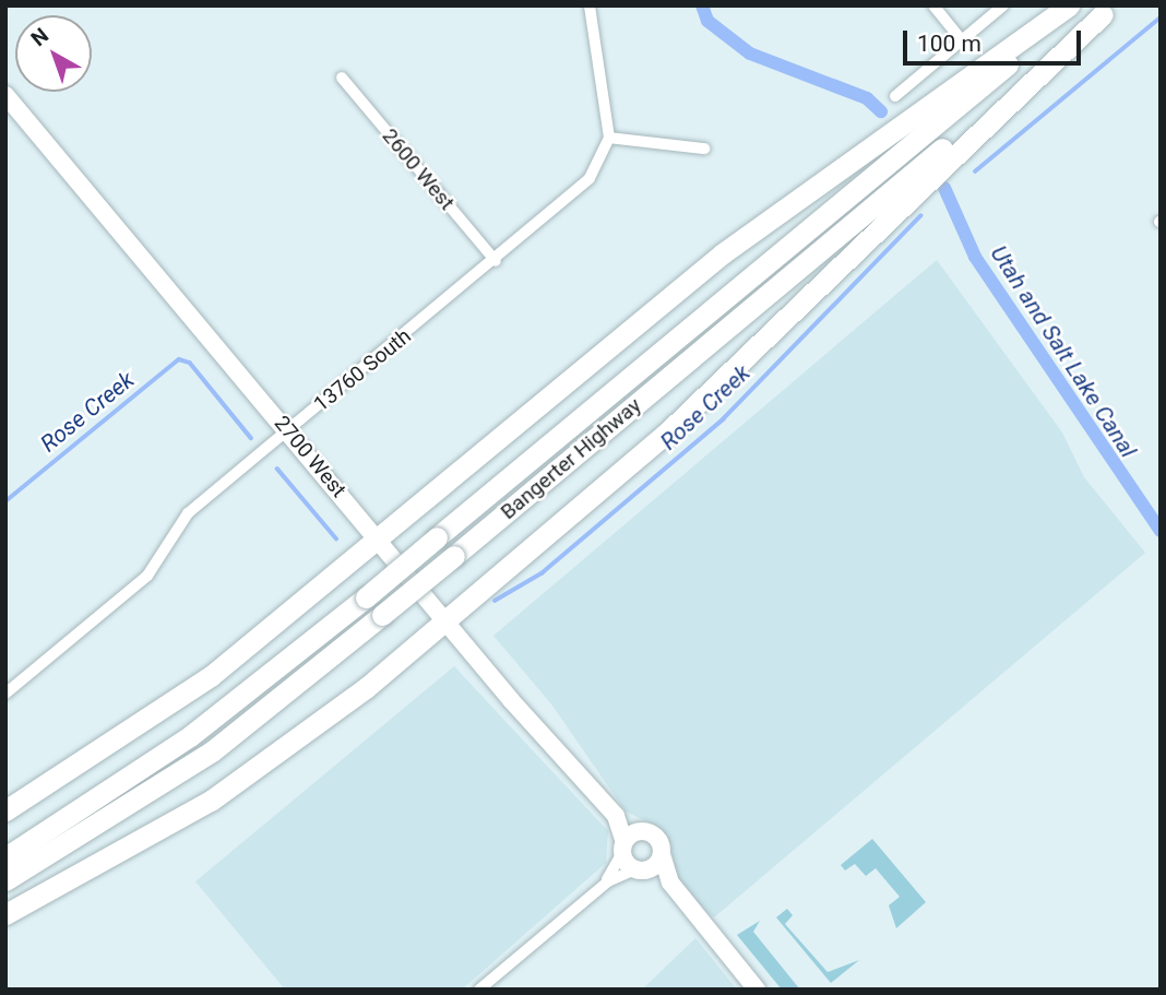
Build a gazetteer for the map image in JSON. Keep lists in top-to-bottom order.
{
  "streets": {
    "highway": ["Bangerter Highway"],
    "main road": ["2700 West"],
    "street": ["2600 West", "13760 South"]
  },
  "crossings": [
    ["2600 West", "13760 South"],
    ["13760 South", "2700 West"]
  ],
  "water": ["Utah and Salt Lake Canal", "Rose Creek"],
  "scale_bar": "100 m",
  "north": "top left"
}
